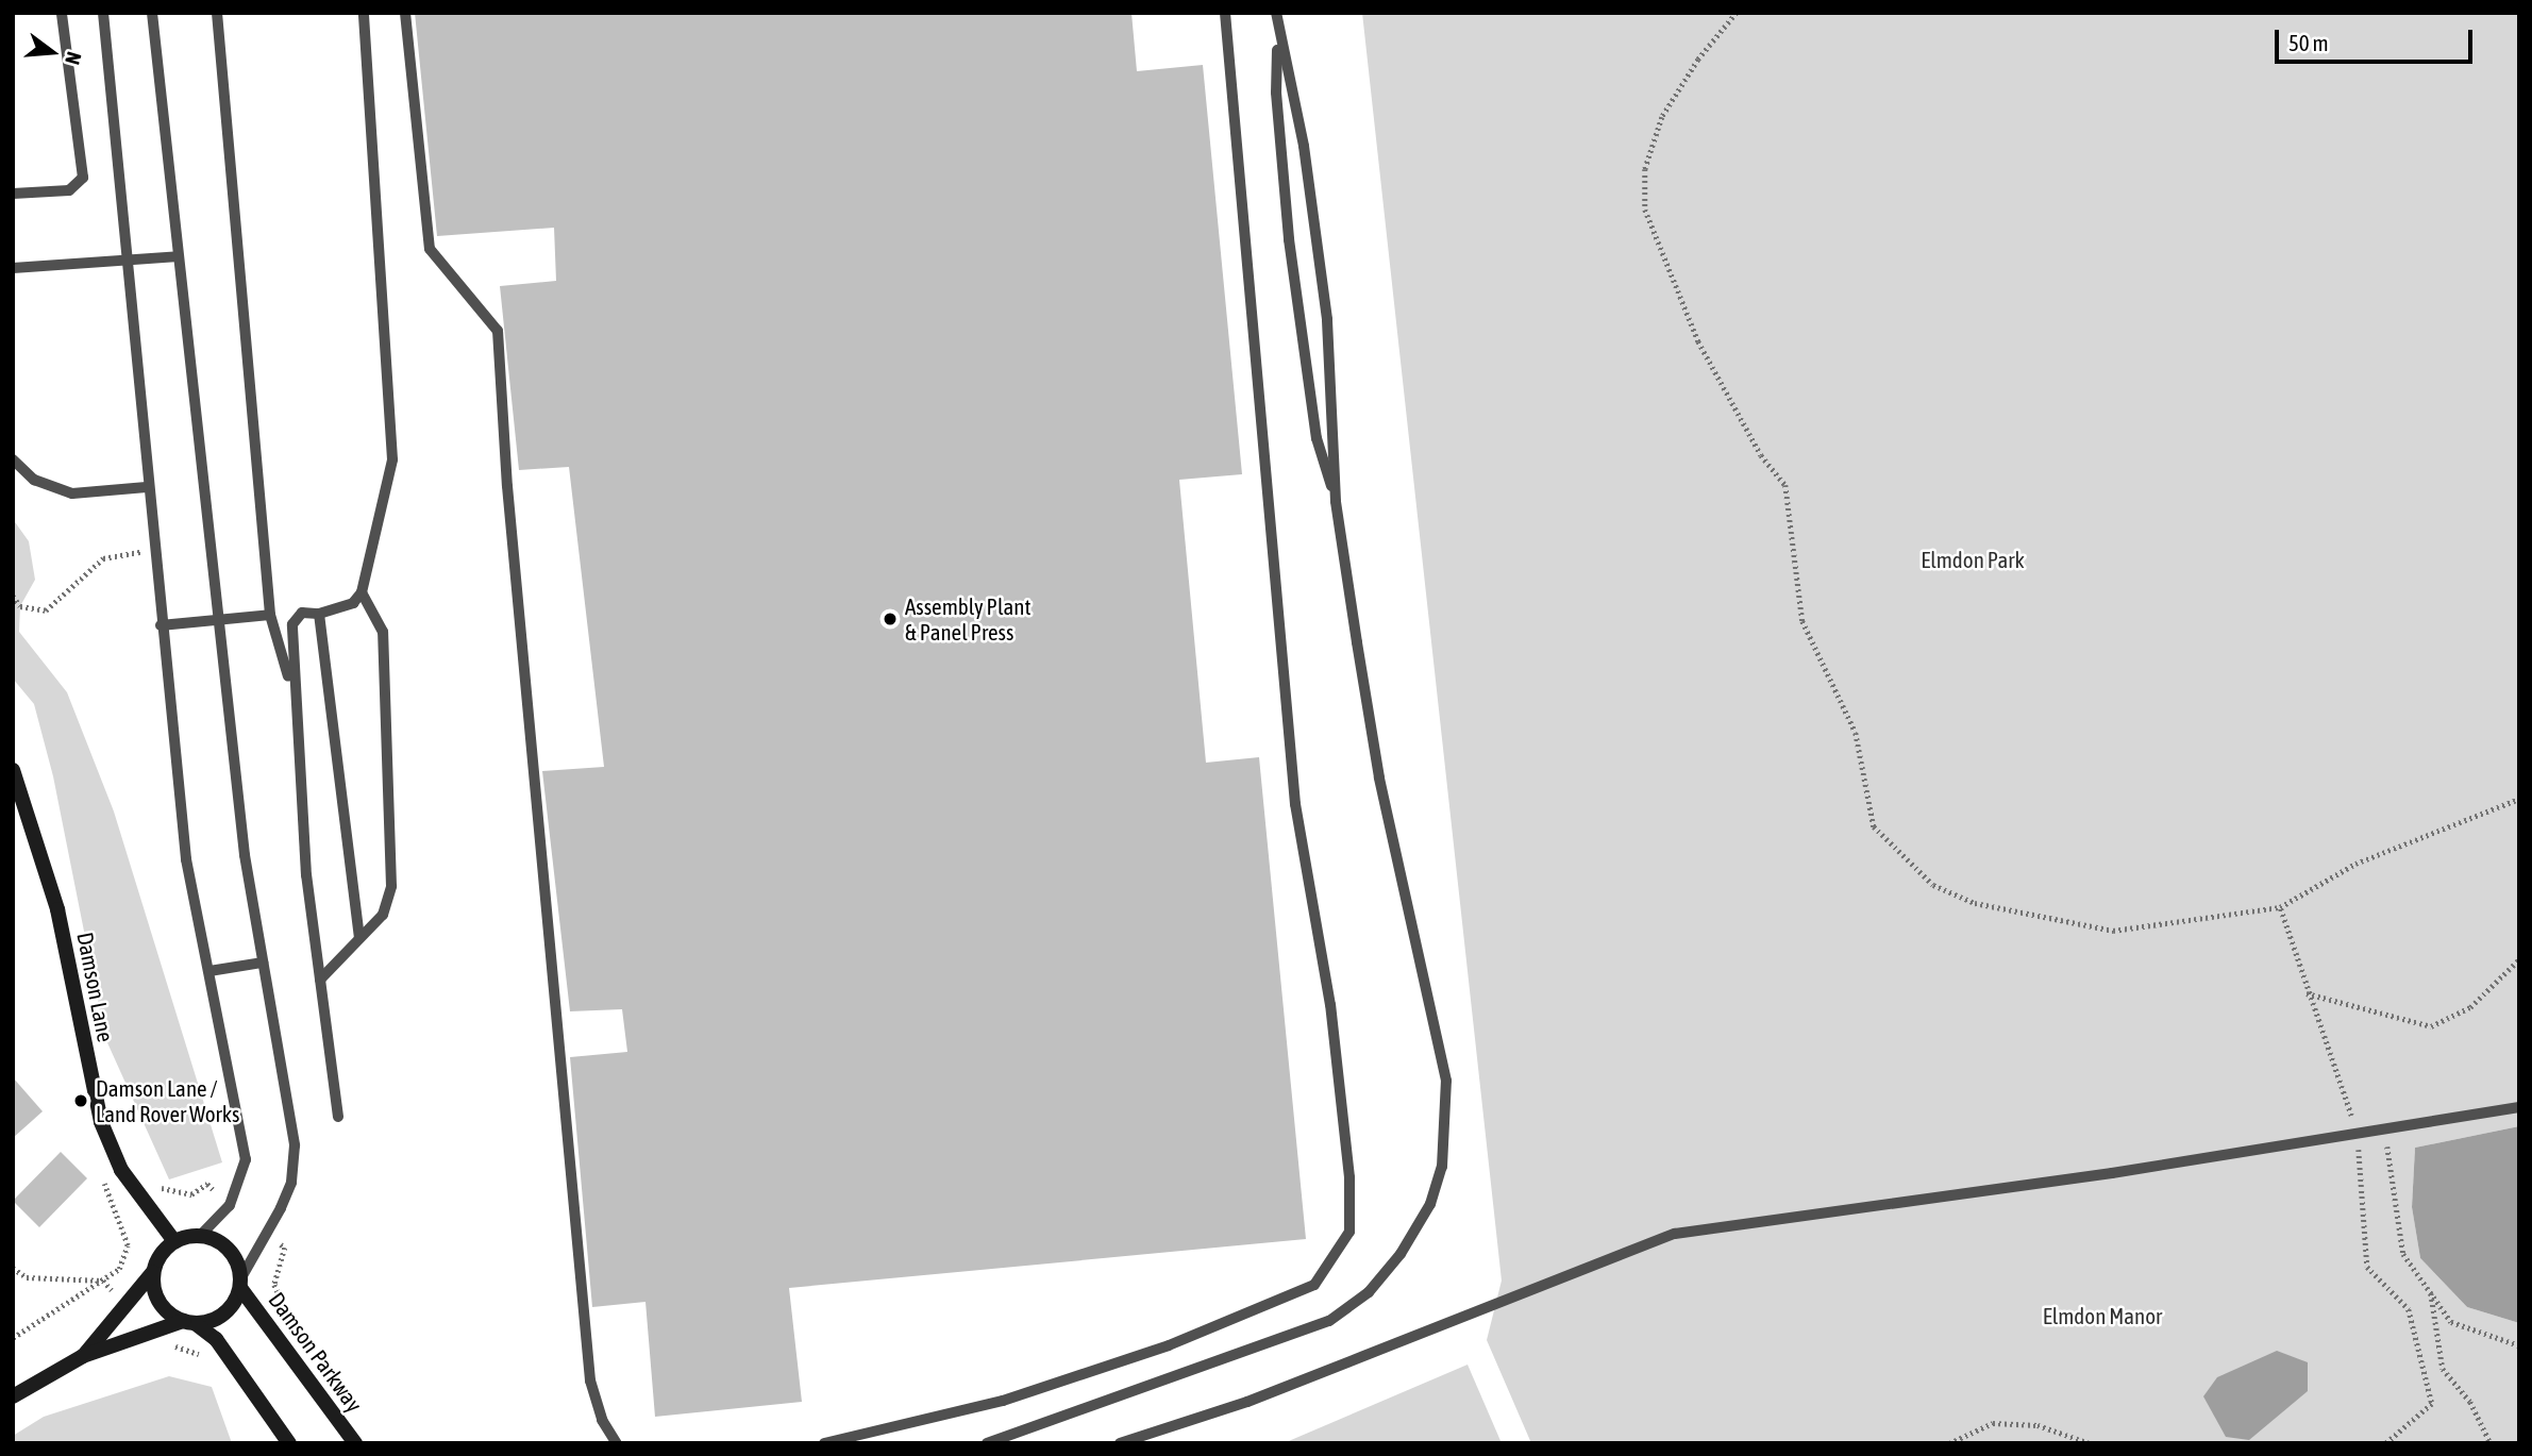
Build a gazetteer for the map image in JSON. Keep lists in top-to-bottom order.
{
  "streets": {
    "street": ["Damson Lane", "Damson Parkway"]
  },
  "crossings": [
    ["Damson Lane", "Damson Parkway"]
  ],
  "parks": ["Elmdon Park", "Elmdon Manor"],
  "places": ["Assembly Plant & Panel Press", "Damson Lane / Land Rover Works"],
  "scale_bar": "50 m",
  "north": "right"
}
